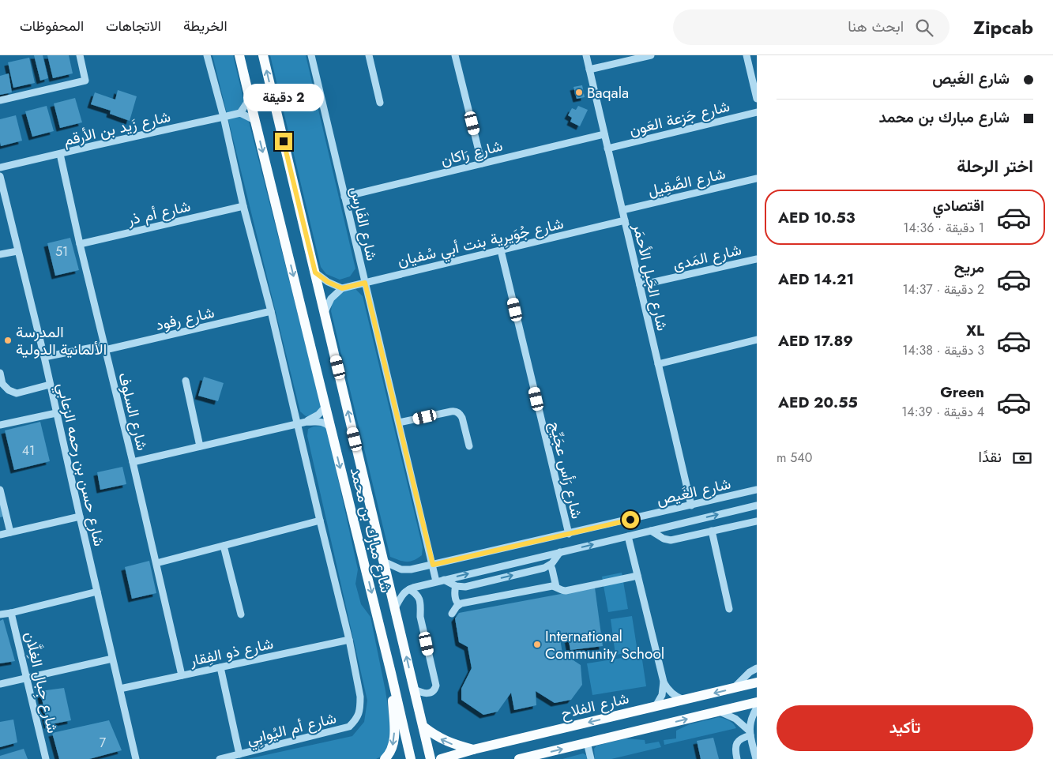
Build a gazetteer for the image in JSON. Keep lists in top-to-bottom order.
{
  "streets": {
    "main road": ["شارع مبارك بن محمد", "شارع الفلاح"],
    "street": [
      "شارع جَزعة العَون",
      "شارع زَيد بن الأرقم",
      "شارع رَاكان",
      "شارع الصَّقِيل",
      "شارع أم ذر",
      "شارع الفَارِس",
      "شارع جُوَيرِية بنت أبي سُفيان",
      "شارع المَدى",
      "شارع الجَبل الأحمَر",
      "شارع رفود",
      "شارع السلوف",
      "شارع حسن بن رحمه الزعابي",
      "شارع رَأس عجَيِّج",
      "شارع الغَيص",
      "شارع ذو الفِقار",
      "شارع جِبال الغِلَّان",
      "شارع أم اليُوابِي"
    ]
  },
  "crossings": [
    ["شارع جَزعة العَون", "شارع الجَبل الأحمَر"],
    ["شارع زَيد بن الأرقم", "شارع السلوف"],
    ["شارع زَيد بن الأرقم", "شارع أم اليُوابِي"],
    ["شارع رَاكان", "شارع الفَارِس"],
    ["شارع رَاكان", "شارع الجَبل الأحمَر"],
    ["شارع الصَّقِيل", "شارع الجَبل الأحمَر"],
    ["شارع أم ذر", "شارع السلوف"],
    ["شارع أم ذر", "شارع أم اليُوابِي"],
    ["شارع الفَارِس", "شارع جُوَيرِية بنت أبي سُفيان"],
    ["شارع الفَارِس", "شارع الغَيص"],
    ["شارع جُوَيرِية بنت أبي سُفيان", "شارع الجَبل الأحمَر"],
    ["شارع جُوَيرِية بنت أبي سُفيان", "شارع رَأس عجَيِّج"],
    ["شارع المَدى", "شارع الجَبل الأحمَر"],
    ["شارع الجَبل الأحمَر", "شارع الغَيص"],
    ["شارع رفود", "شارع السلوف"],
    ["شارع رفود", "شارع حسن بن رحمه الزعابي"],
    ["شارع رفود", "شارع أم اليُوابِي"],
    ["شارع السلوف", "شارع ذو الفِقار"],
    ["شارع حسن بن رحمه الزعابي", "شارع ذو الفِقار"],
    ["شارع رَأس عجَيِّج", "شارع الغَيص"],
    ["شارع الغَيص", "شارع مبارك بن محمد"],
    ["شارع ذو الفِقار", "شارع أم اليُوابِي"]
  ],
  "places": ["Baqala", "المدرسة الألمانية الدولية", "International Community School"],
  "house_numbers": ["51", "41", "7"],
  "page": {
    "header": "Zipcab",
    "search": "ابحث هنا",
    "nav": ["الخريطة", "الاتجاهات", "المحفوظات"],
    "banner": ["شارع الغَيص", "شارع مبارك بن محمد"],
    "bubble": "2 دقيقة",
    "heading": "اختر الرحلة",
    "list": [
      {
        "name": "اقتصادي",
        "note": "1 دقيقة · 14:36",
        "value": "AED 10.53"
      },
      {
        "name": "مريح",
        "note": "2 دقيقة · 14:37",
        "value": "AED 14.21"
      },
      {
        "name": "XL",
        "note": "3 دقيقة · 14:38",
        "value": "AED 17.89"
      },
      {
        "name": "Green",
        "note": "4 دقيقة · 14:39",
        "value": "AED 20.55"
      }
    ],
    "pay": ["نقدًا", "540 m"],
    "buttons": "تأكيد"
  }
}
